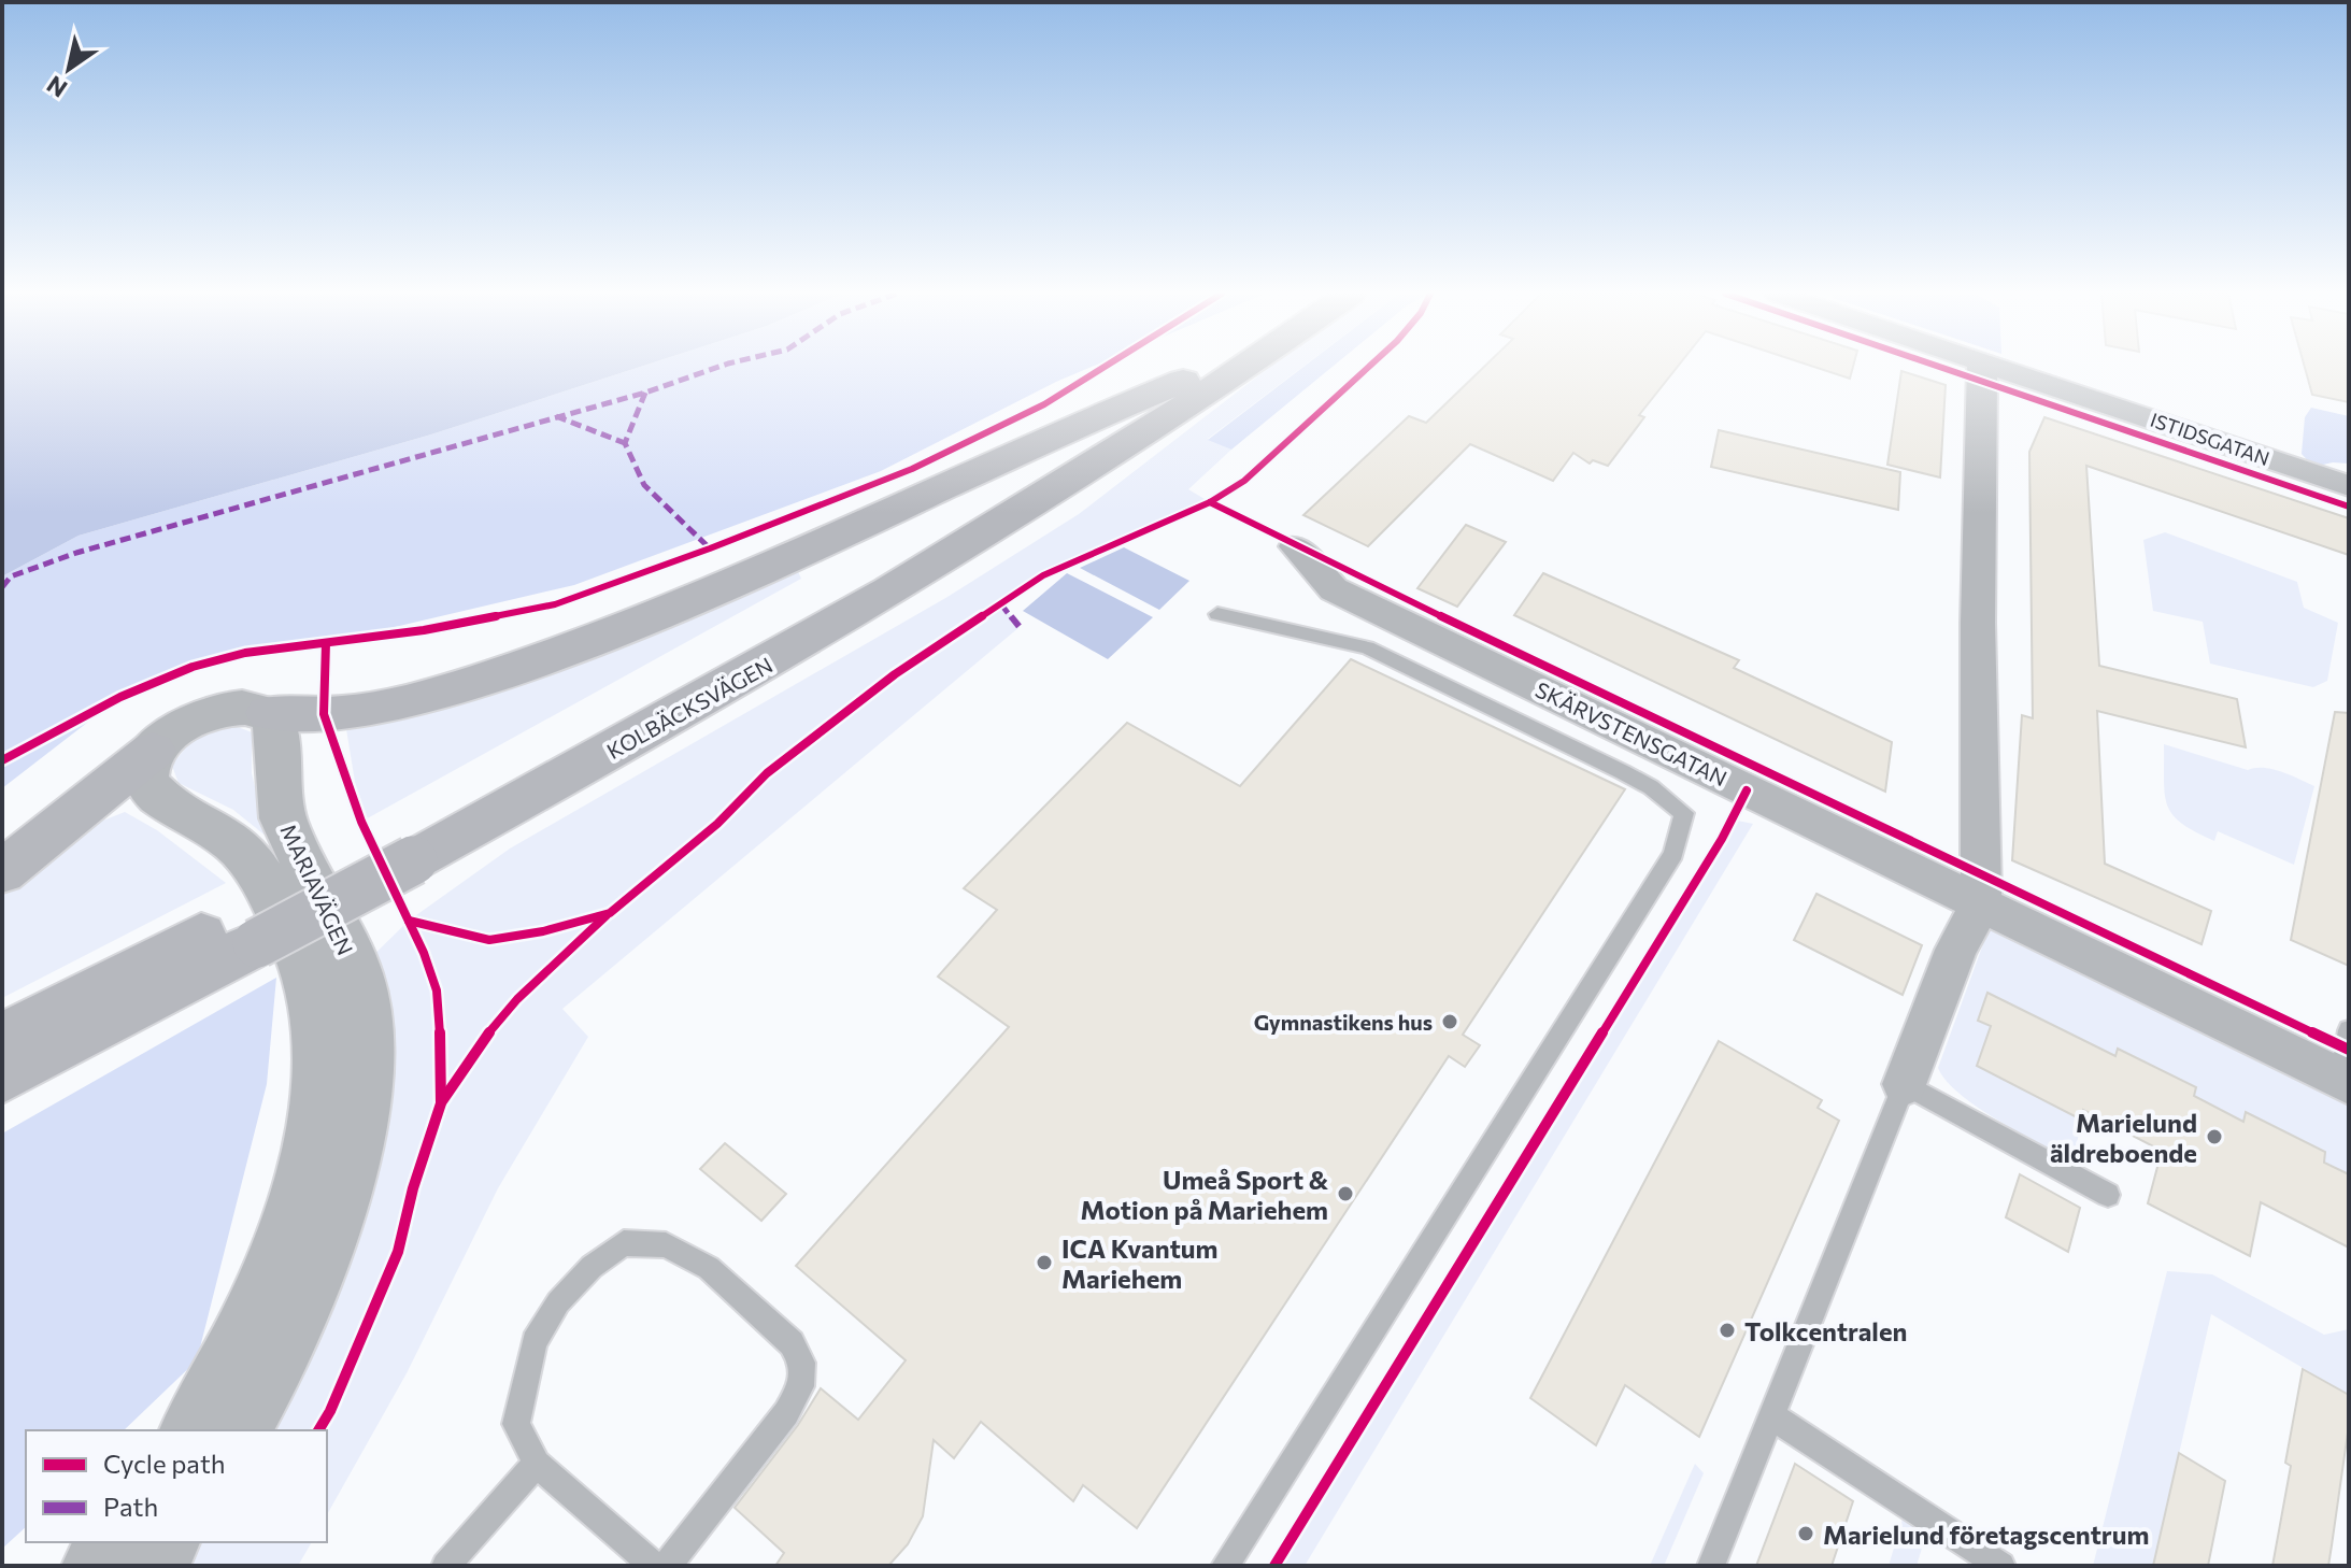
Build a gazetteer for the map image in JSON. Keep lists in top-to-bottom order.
{
  "streets": {
    "highway": ["KOLBÄCKSVÄGEN"],
    "street": ["ISTIDSGATAN", "SKÄRVSTENSGATAN", "MARIAVÄGEN"]
  },
  "places": [
    "Gymnastikens hus",
    "Marielund äldreboende",
    "Umeå Sport & Motion på Mariehem",
    "ICA Kvantum Mariehem",
    "Tolkcentralen",
    "Marielund företagscentrum"
  ],
  "legend": ["Cycle path", "Path"],
  "north": "bottom left"
}
